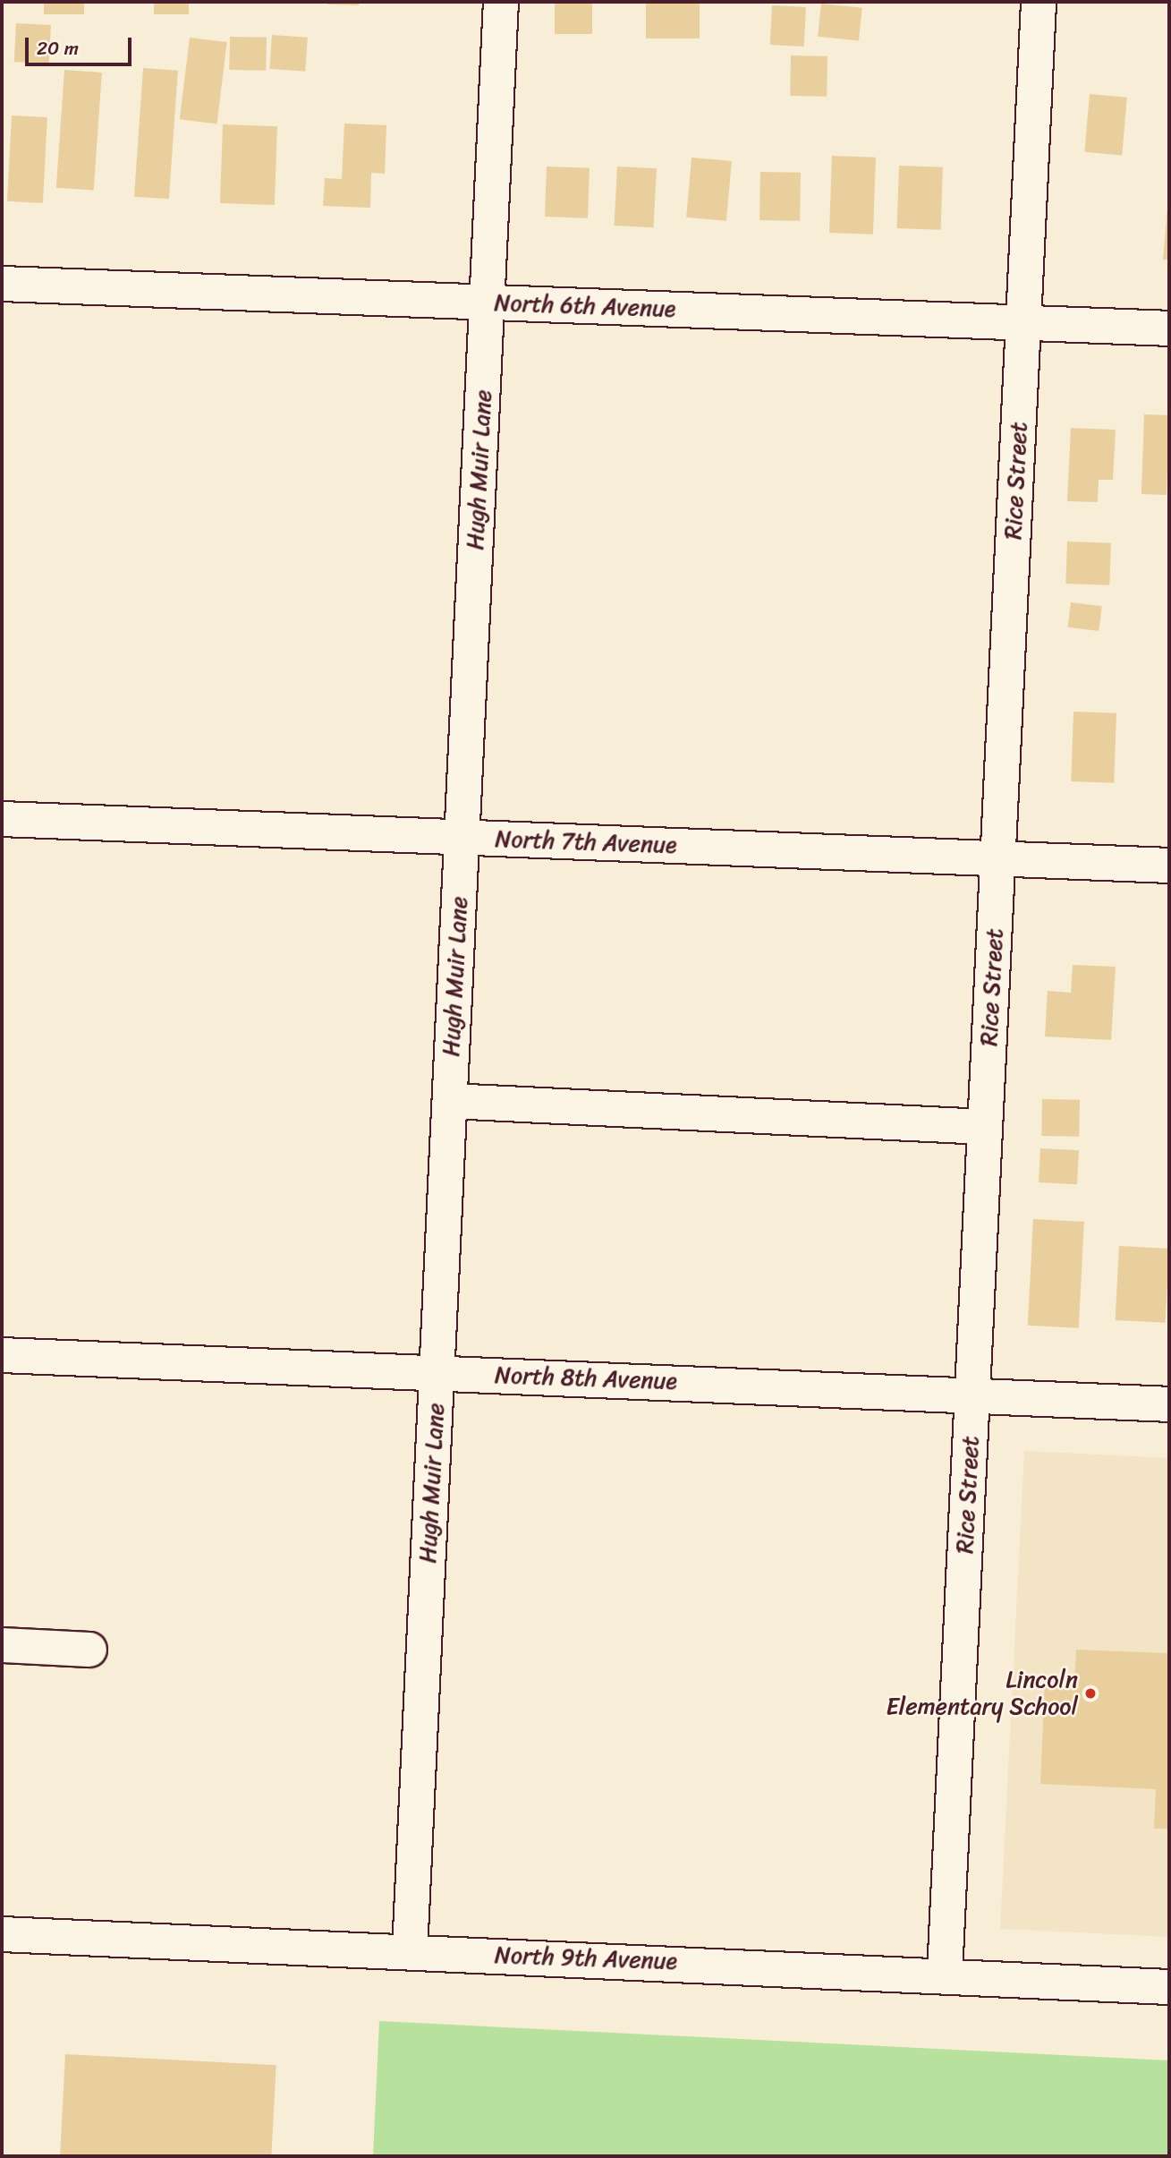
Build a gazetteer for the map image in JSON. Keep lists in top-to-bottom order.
{
  "streets": {
    "street": [
      "North 6th Avenue",
      "Hugh Muir Lane",
      "Rice Street",
      "North 7th Avenue",
      "North 8th Avenue",
      "North 9th Avenue"
    ]
  },
  "crossings": [
    ["North 6th Avenue", "Hugh Muir Lane"],
    ["North 6th Avenue", "Rice Street"],
    ["Hugh Muir Lane", "North 7th Avenue"],
    ["Hugh Muir Lane", "North 8th Avenue"],
    ["Hugh Muir Lane", "North 9th Avenue"],
    ["Rice Street", "North 7th Avenue"],
    ["Rice Street", "North 8th Avenue"],
    ["Rice Street", "North 9th Avenue"]
  ],
  "places": ["Lincoln Elementary School"],
  "scale_bar": "20 m"
}
